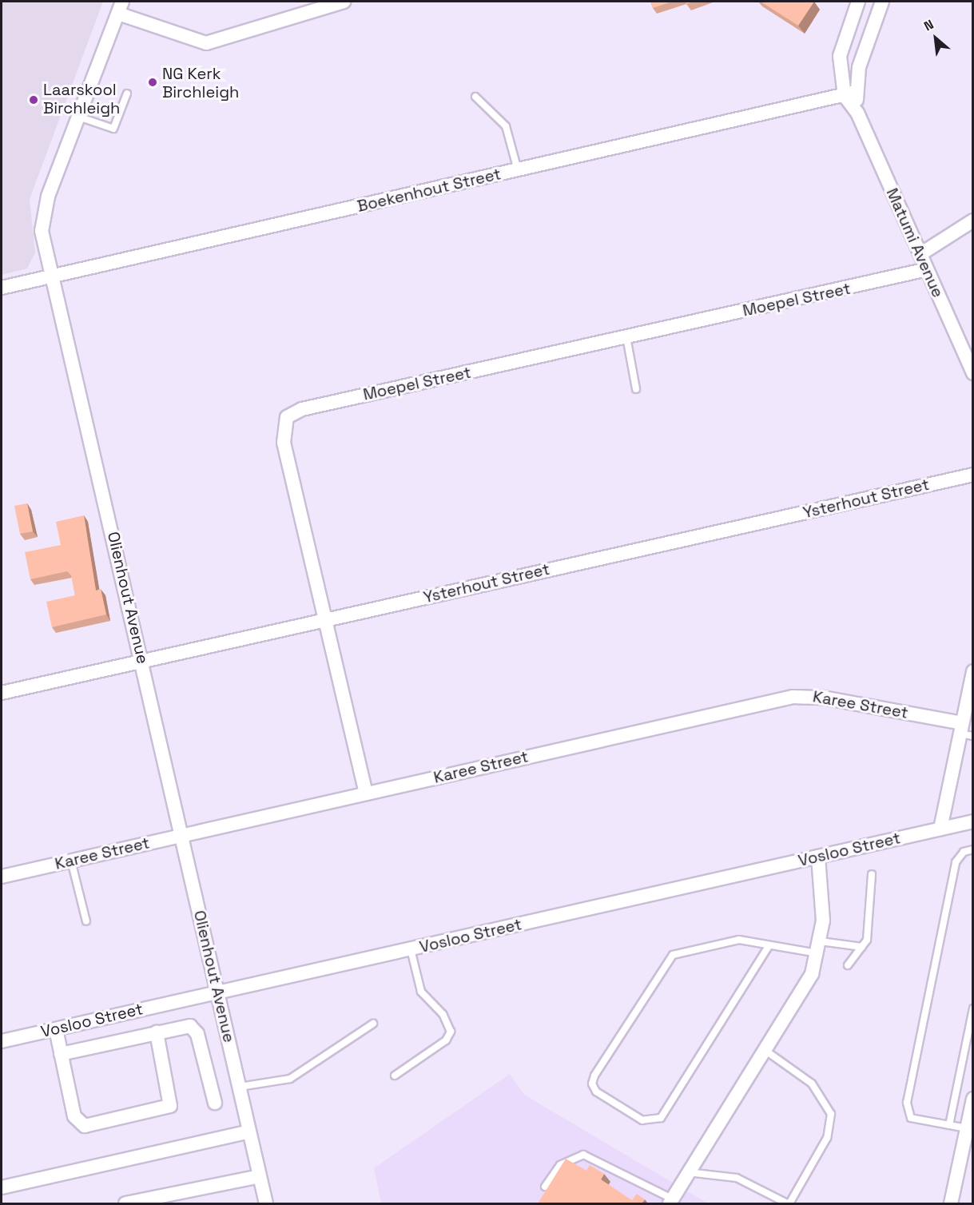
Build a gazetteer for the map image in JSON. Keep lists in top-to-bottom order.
{
  "streets": {
    "street": [
      "Boekenhout Street",
      "Matumi Avenue",
      "Moepel Street",
      "Ysterhout Street",
      "Olienhout Avenue",
      "Karee Street",
      "Vosloo Street"
    ]
  },
  "crossings": [
    ["Boekenhout Street", "Matumi Avenue"],
    ["Boekenhout Street", "Olienhout Avenue"],
    ["Matumi Avenue", "Moepel Street"],
    ["Moepel Street", "Ysterhout Street"],
    ["Moepel Street", "Karee Street"],
    ["Ysterhout Street", "Olienhout Avenue"],
    ["Olienhout Avenue", "Karee Street"],
    ["Olienhout Avenue", "Vosloo Street"]
  ],
  "places": ["NG Kerk Birchleigh", "Laarskool Birchleigh"],
  "north": "top left"
}
